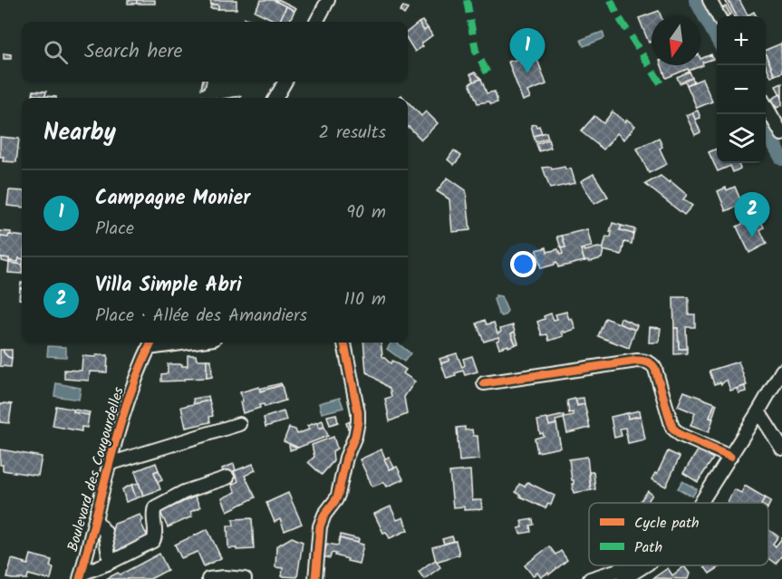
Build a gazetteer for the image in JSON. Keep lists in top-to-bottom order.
{
  "streets": {
    "street": ["Boulevard des Cougourdelles"]
  },
  "legend": ["Cycle path", "Path"],
  "north": "bottom",
  "page": {
    "map_buttons": ["+", "−"],
    "search": "Search here",
    "pins": ["1", "2"],
    "heading": ["Nearby", "2 results"],
    "list": [
      {
        "mark": "1",
        "name": "Campagne Monier",
        "note": "Place",
        "value": "90 m"
      },
      {
        "mark": "2",
        "name": "Villa Simple Abri",
        "note": "Place · Allée des Amandiers",
        "value": "110 m"
      }
    ]
  }
}
